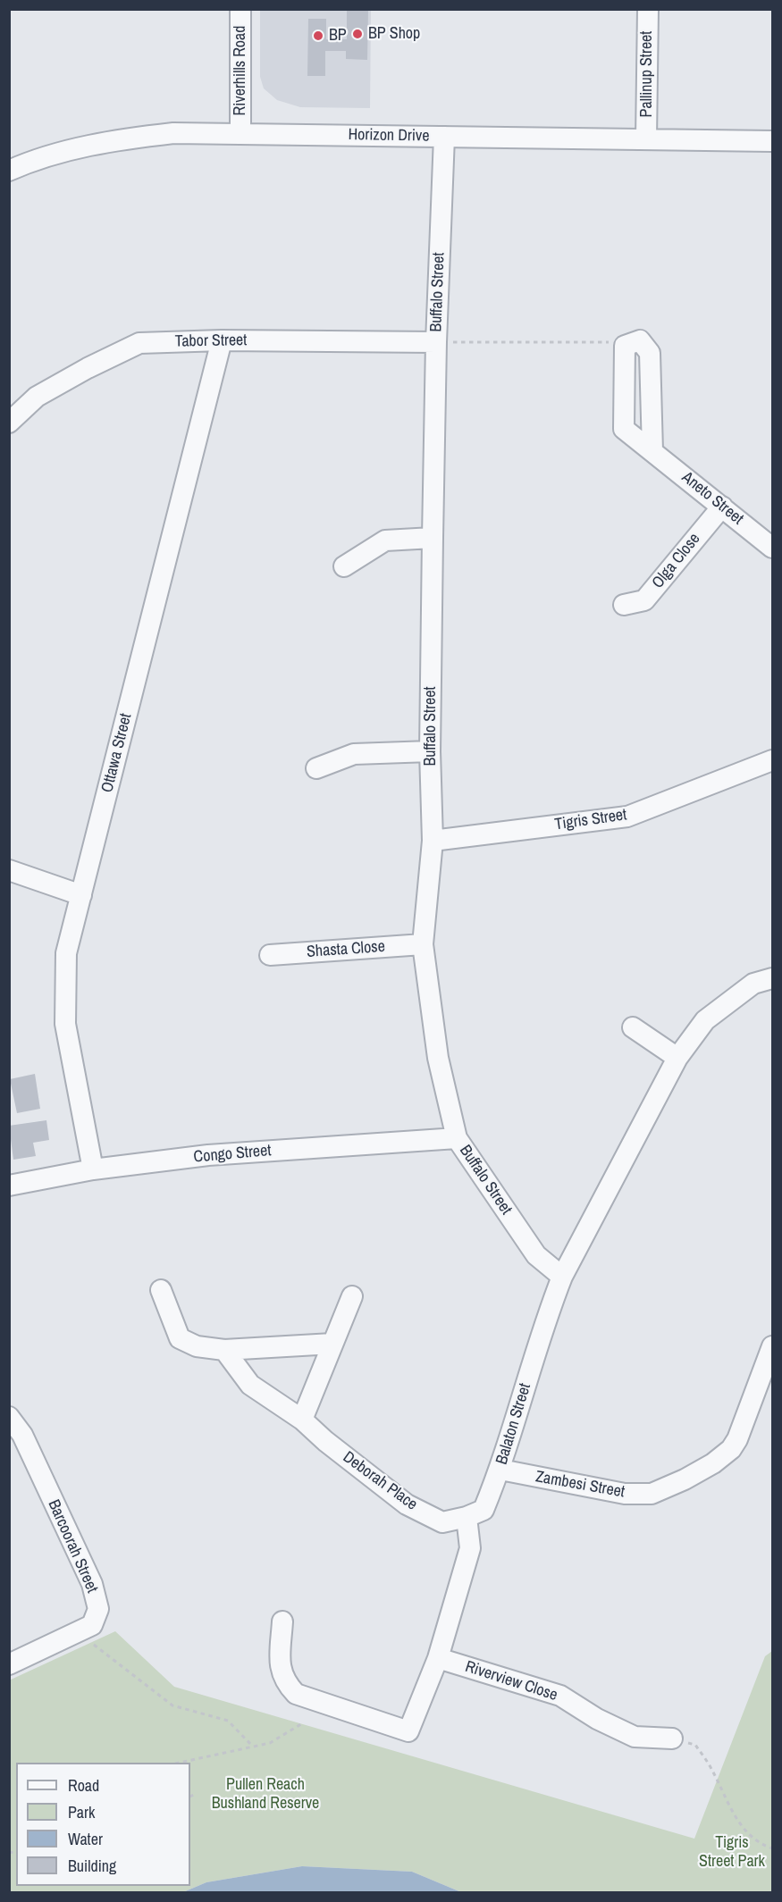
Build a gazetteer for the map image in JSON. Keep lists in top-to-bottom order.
{
  "streets": {
    "street": [
      "Riverhills Road",
      "Pallinup Street",
      "Horizon Drive",
      "Buffalo Street",
      "Tabor Street",
      "Aneto Street",
      "Olga Close",
      "Ottawa Street",
      "Tigris Street",
      "Shasta Close",
      "Congo Street",
      "Balaton Street",
      "Deborah Place",
      "Zambesi Street",
      "Barcoorah Street",
      "Riverview Close"
    ]
  },
  "crossings": [
    ["Riverhills Road", "Horizon Drive"],
    ["Pallinup Street", "Horizon Drive"],
    ["Horizon Drive", "Buffalo Street"],
    ["Buffalo Street", "Tabor Street"],
    ["Buffalo Street", "Tigris Street"],
    ["Buffalo Street", "Shasta Close"],
    ["Buffalo Street", "Congo Street"],
    ["Buffalo Street", "Balaton Street"],
    ["Tabor Street", "Ottawa Street"],
    ["Aneto Street", "Olga Close"],
    ["Ottawa Street", "Congo Street"],
    ["Balaton Street", "Deborah Place"],
    ["Balaton Street", "Zambesi Street"]
  ],
  "parks": ["Pullen Reach Bushland Reserve", "Tigris Street Park"],
  "places": ["BP Shop", "BP"],
  "legend": [
    "Road",
    "Park",
    "Water",
    "Building"
  ]
}
